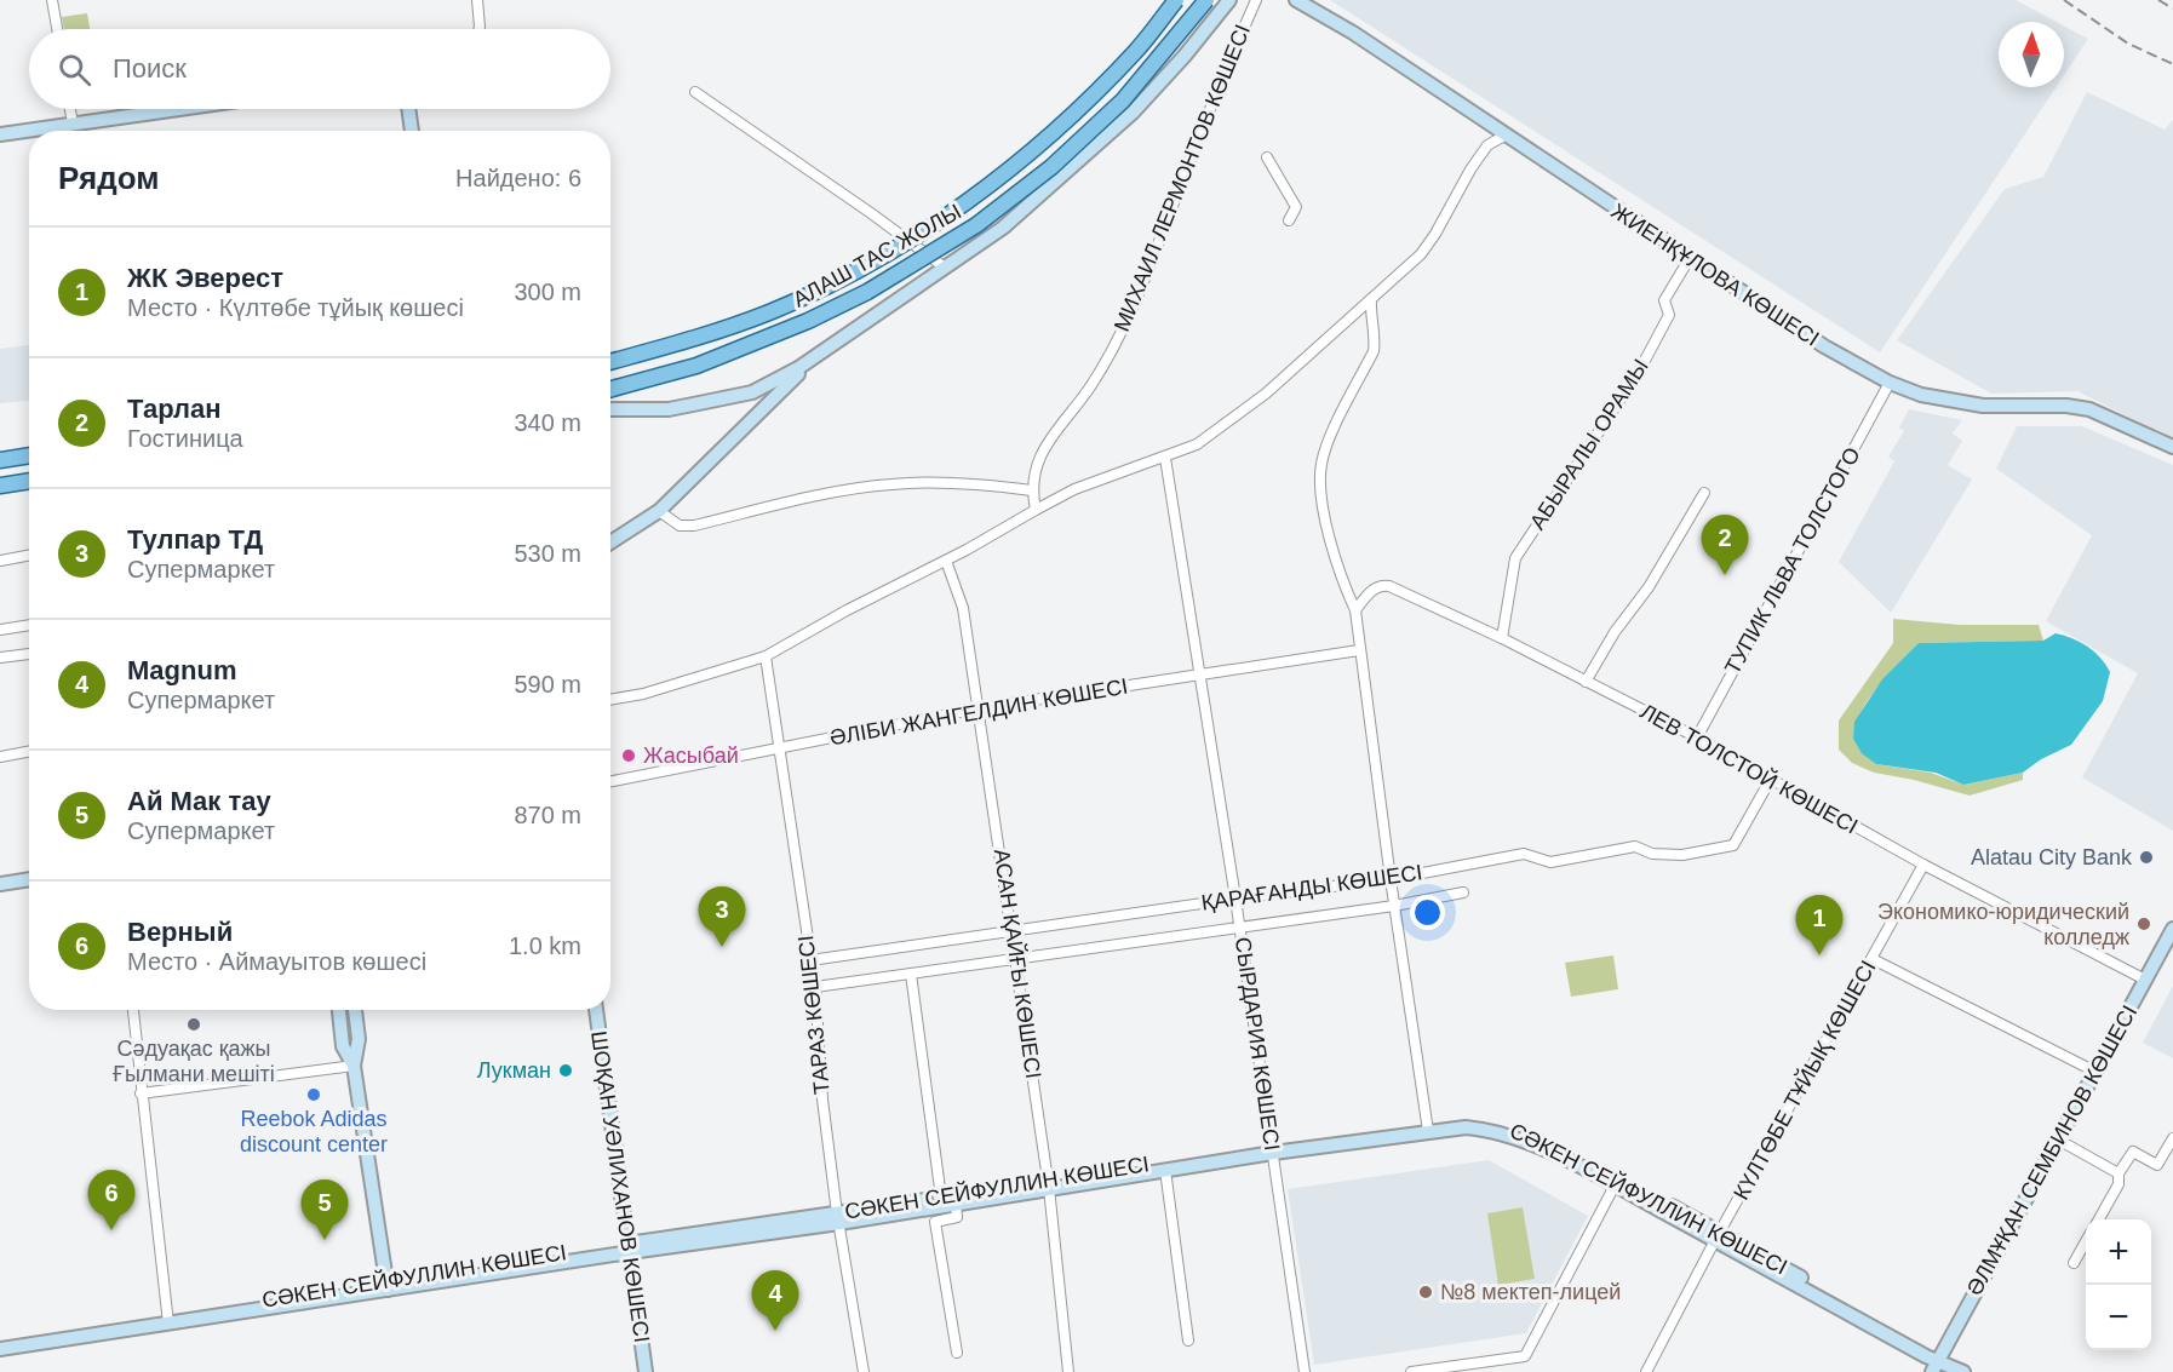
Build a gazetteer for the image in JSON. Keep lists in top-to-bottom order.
{
  "streets": {
    "main road": ["АЛАШ ТАС ЖОЛЫ"],
    "street": [
      "МИХАИЛ ЛЕРМОНТОВ КӨШЕСІ",
      "ЖИЕНҚҰЛОВА КӨШЕСІ",
      "АБЫРАЛЫ ОРАМЫ",
      "ТУПИК ЛЬВА ТОЛСТОГО",
      "ӘЛІБИ ЖАНГЕЛДИН КӨШЕСІ",
      "ЛЕВ ТОЛСТОЙ КӨШЕСІ",
      "ҚАРАҒАНДЫ КӨШЕСІ",
      "АСАН ҚАЙҒЫ КӨШЕСІ",
      "ТАРАЗ КӨШЕСІ",
      "СЫРДАРИЯ КӨШЕСІ",
      "КҮЛТӨБЕ ТҰЙЫҚ КӨШЕСІ",
      "ӘЛМҰҚАН СЕМБИНОВ КӨШЕСІ",
      "ШОҚАН УӘЛИХАНОВ КӨШЕСІ",
      "СӘКЕН СЕЙФУЛЛИН КӨШЕСІ"
    ]
  },
  "crossings": [
    ["ЖИЕНҚҰЛОВА КӨШЕСІ", "АБЫРАЛЫ ОРАМЫ"],
    ["ЖИЕНҚҰЛОВА КӨШЕСІ", "ТУПИК ЛЬВА ТОЛСТОГО"],
    ["АБЫРАЛЫ ОРАМЫ", "ЛЕВ ТОЛСТОЙ КӨШЕСІ"],
    ["ТУПИК ЛЬВА ТОЛСТОГО", "ЛЕВ ТОЛСТОЙ КӨШЕСІ"],
    ["ӘЛІБИ ЖАНГЕЛДИН КӨШЕСІ", "АСАН ҚАЙҒЫ КӨШЕСІ"],
    ["ӘЛІБИ ЖАНГЕЛДИН КӨШЕСІ", "ТАРАЗ КӨШЕСІ"],
    ["ӘЛІБИ ЖАНГЕЛДИН КӨШЕСІ", "СЫРДАРИЯ КӨШЕСІ"],
    ["ЛЕВ ТОЛСТОЙ КӨШЕСІ", "ҚАРАҒАНДЫ КӨШЕСІ"],
    ["ЛЕВ ТОЛСТОЙ КӨШЕСІ", "КҮЛТӨБЕ ТҰЙЫҚ КӨШЕСІ"],
    ["ЛЕВ ТОЛСТОЙ КӨШЕСІ", "ӘЛМҰҚАН СЕМБИНОВ КӨШЕСІ"],
    ["ҚАРАҒАНДЫ КӨШЕСІ", "АСАН ҚАЙҒЫ КӨШЕСІ"],
    ["ҚАРАҒАНДЫ КӨШЕСІ", "ТАРАЗ КӨШЕСІ"],
    ["ҚАРАҒАНДЫ КӨШЕСІ", "СЫРДАРИЯ КӨШЕСІ"],
    ["АСАН ҚАЙҒЫ КӨШЕСІ", "СӘКЕН СЕЙФУЛЛИН КӨШЕСІ"],
    ["ТАРАЗ КӨШЕСІ", "СӘКЕН СЕЙФУЛЛИН КӨШЕСІ"],
    ["СЫРДАРИЯ КӨШЕСІ", "СӘКЕН СЕЙФУЛЛИН КӨШЕСІ"],
    ["КҮЛТӨБЕ ТҰЙЫҚ КӨШЕСІ", "СӘКЕН СЕЙФУЛЛИН КӨШЕСІ"],
    ["ӘЛМҰҚАН СЕМБИНОВ КӨШЕСІ", "СӘКЕН СЕЙФУЛЛИН КӨШЕСІ"],
    ["ШОҚАН УӘЛИХАНОВ КӨШЕСІ", "СӘКЕН СЕЙФУЛЛИН КӨШЕСІ"]
  ],
  "places": [
    "Жасыбай",
    "Alatau City Bank",
    "Экономико-юридический колледж",
    "Сәдуақас қажы Ғылмани мешіті",
    "Лукман",
    "Reebok Adidas discount center",
    "№8 мектеп-лицей"
  ],
  "north": "top",
  "page": {
    "search": "Поиск",
    "heading": ["Рядом", "Найдено: 6"],
    "list": [
      {
        "mark": "1",
        "name": "ЖК Эверест",
        "note": "Место · Күлтөбе тұйық көшесі",
        "value": "300 m"
      },
      {
        "mark": "2",
        "name": "Тарлан",
        "note": "Гостиница",
        "value": "340 m"
      },
      {
        "mark": "3",
        "name": "Тулпар ТД",
        "note": "Супермаркет",
        "value": "530 m"
      },
      {
        "mark": "4",
        "name": "Magnum",
        "note": "Супермаркет",
        "value": "590 m"
      },
      {
        "mark": "5",
        "name": "Ай Мак тау",
        "note": "Супермаркет",
        "value": "870 m"
      },
      {
        "mark": "6",
        "name": "Верный",
        "note": "Место · Аймауытов көшесі",
        "value": "1.0 km"
      }
    ],
    "pins": [
      "2",
      "3",
      "1",
      "6",
      "5",
      "4"
    ],
    "map_buttons": ["+", "−"]
  }
}
